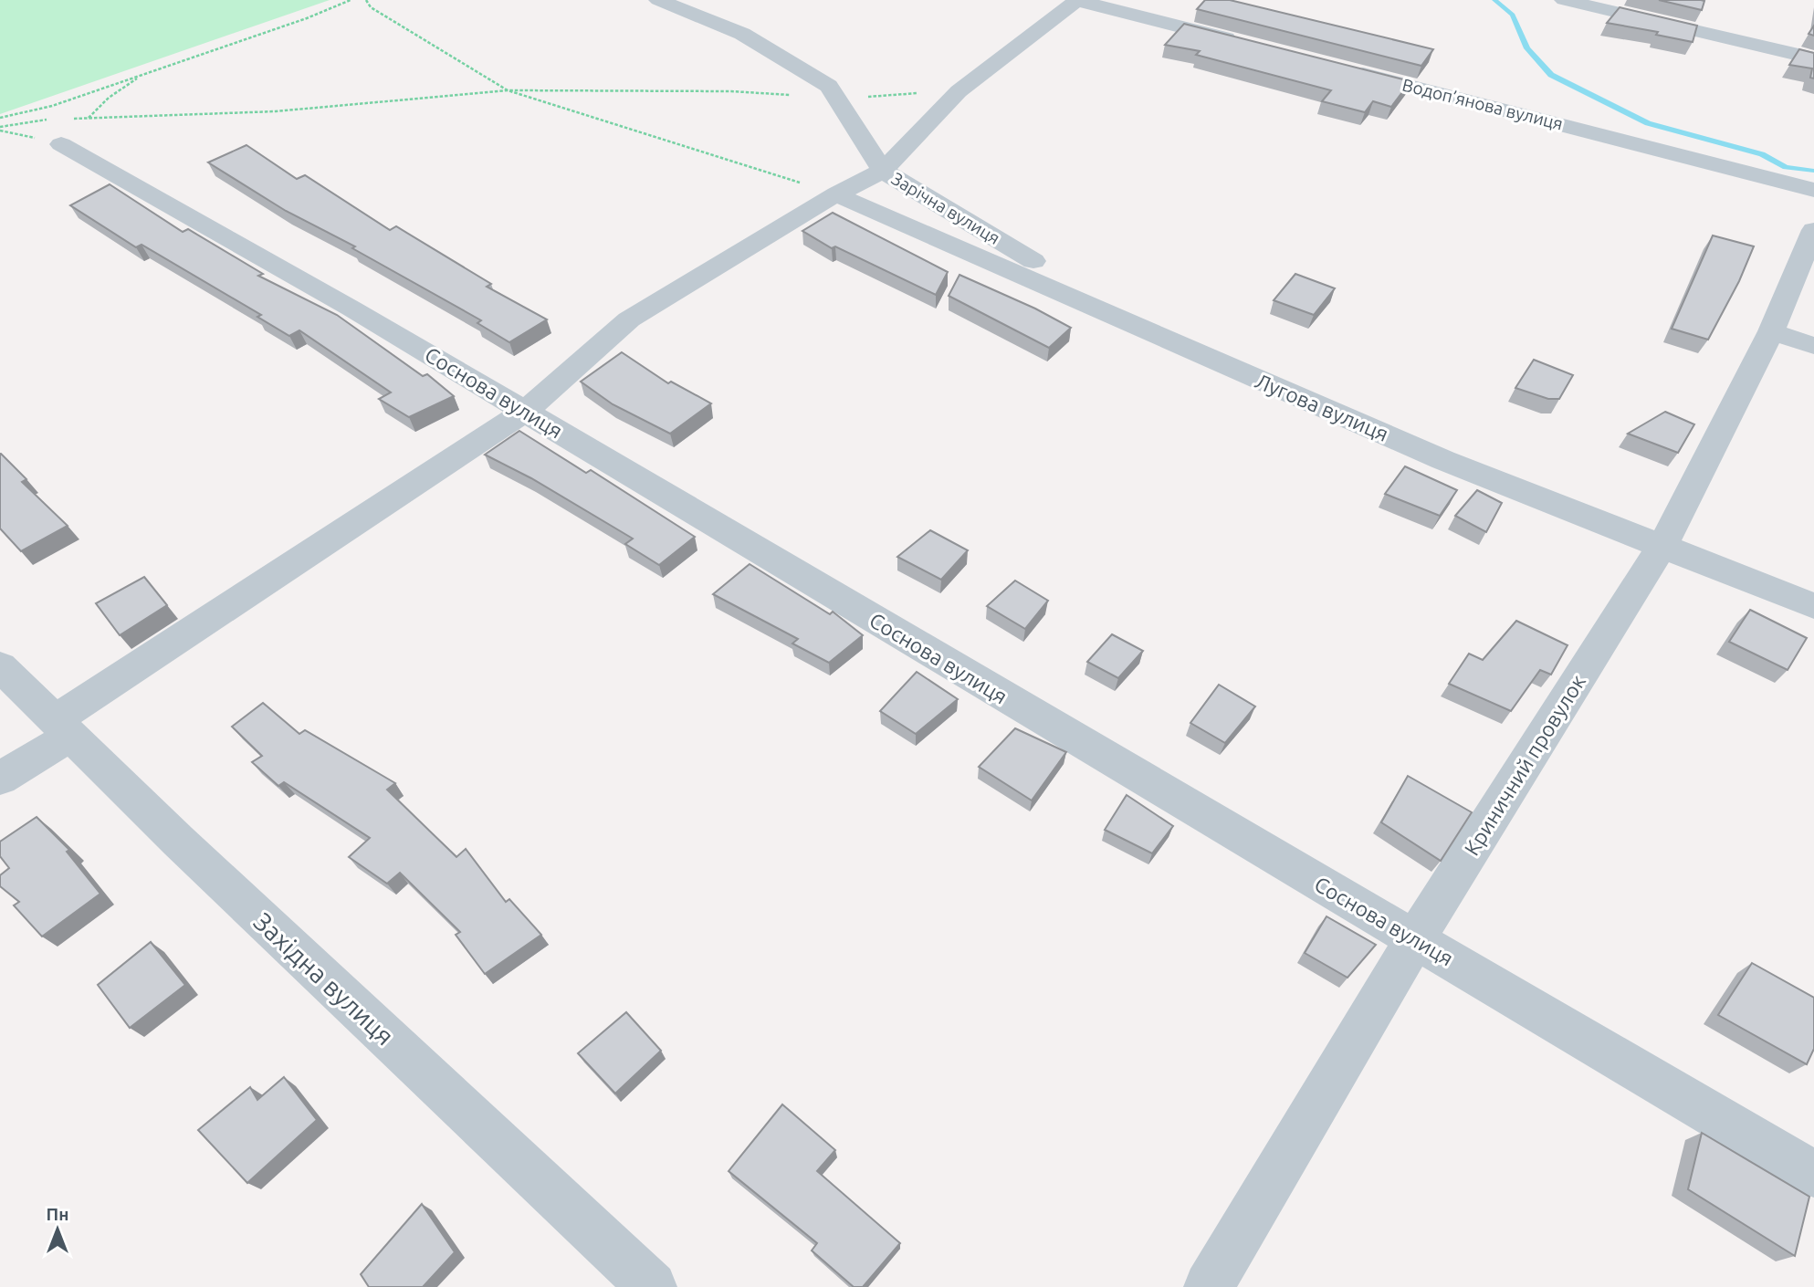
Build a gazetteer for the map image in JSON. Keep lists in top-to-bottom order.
{
  "streets": {
    "street": [
      "Водоп’янова вулиця",
      "Зарічна вулиця",
      "Соснова вулиця",
      "Лугова вулиця",
      "Криничний провулок",
      "Західна вулиця"
    ]
  },
  "crossings": [
    ["Зарічна вулиця", "Лугова вулиця"],
    ["Соснова вулиця", "Криничний провулок"],
    ["Лугова вулиця", "Криничний провулок"]
  ],
  "north": "top"
}
